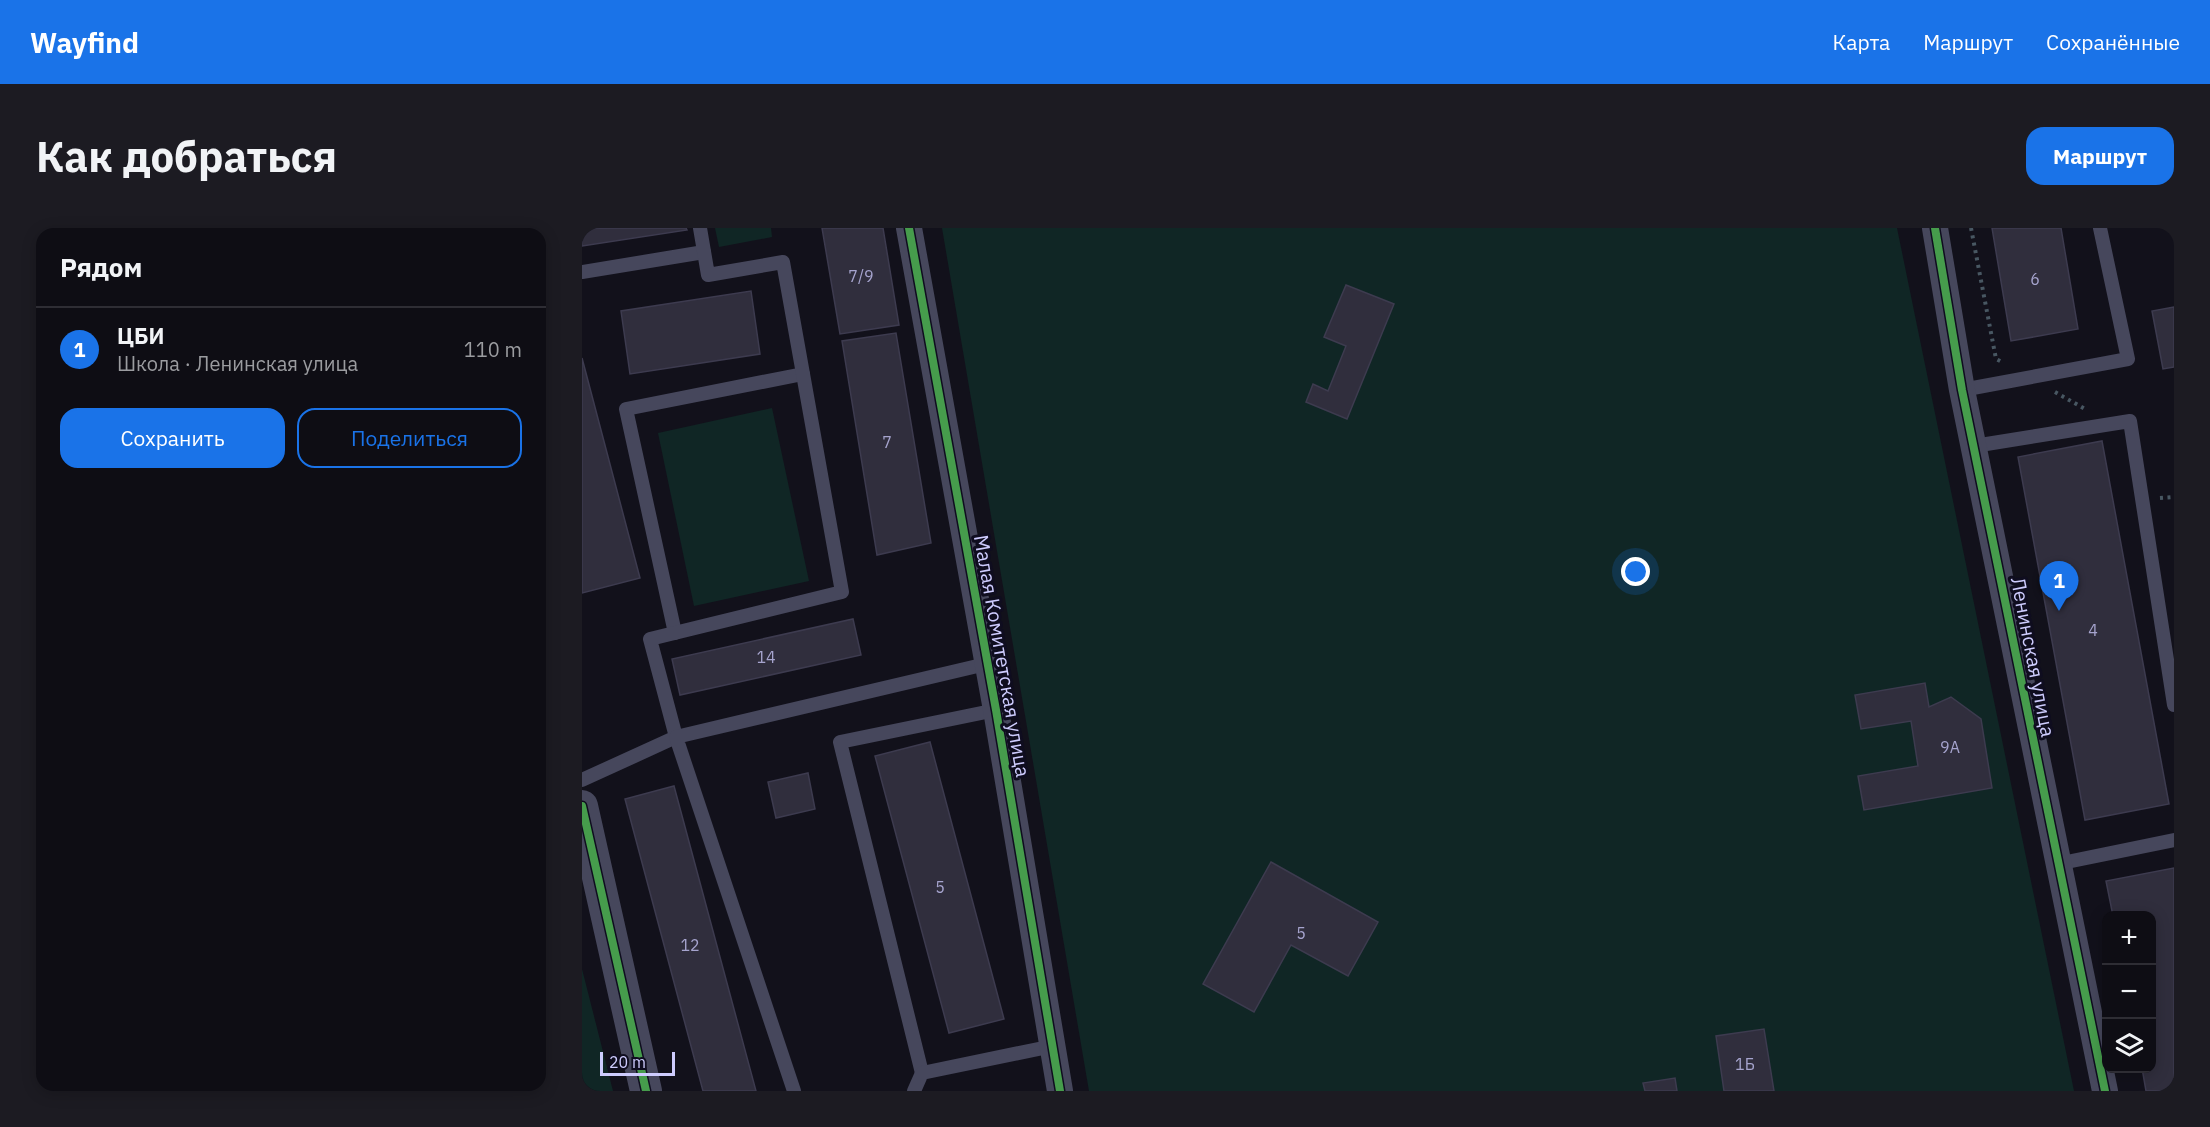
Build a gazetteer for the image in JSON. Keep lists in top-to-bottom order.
{
  "streets": {
    "street": ["Малая Комитетская улица", "Ленинская улица"]
  },
  "house_numbers": [
    "7/9",
    "6",
    "7",
    "4",
    "14",
    "9А",
    "5",
    "5",
    "12",
    "1Б"
  ],
  "scale_bar": "20 m",
  "page": {
    "header": "Wayfind",
    "nav": ["Карта", "Маршрут", "Сохранённые"],
    "buttons": [
      "Маршрут",
      ["Сохранить", "Поделиться"]
    ],
    "title": "Как добраться",
    "heading": "Рядом",
    "list": [
      {
        "mark": "1",
        "name": "ЦБИ",
        "note": "Школа · Ленинская улица",
        "value": "110 m"
      }
    ],
    "pins": "1",
    "map_buttons": ["+", "−"],
    "scale": "20 m"
  }
}
